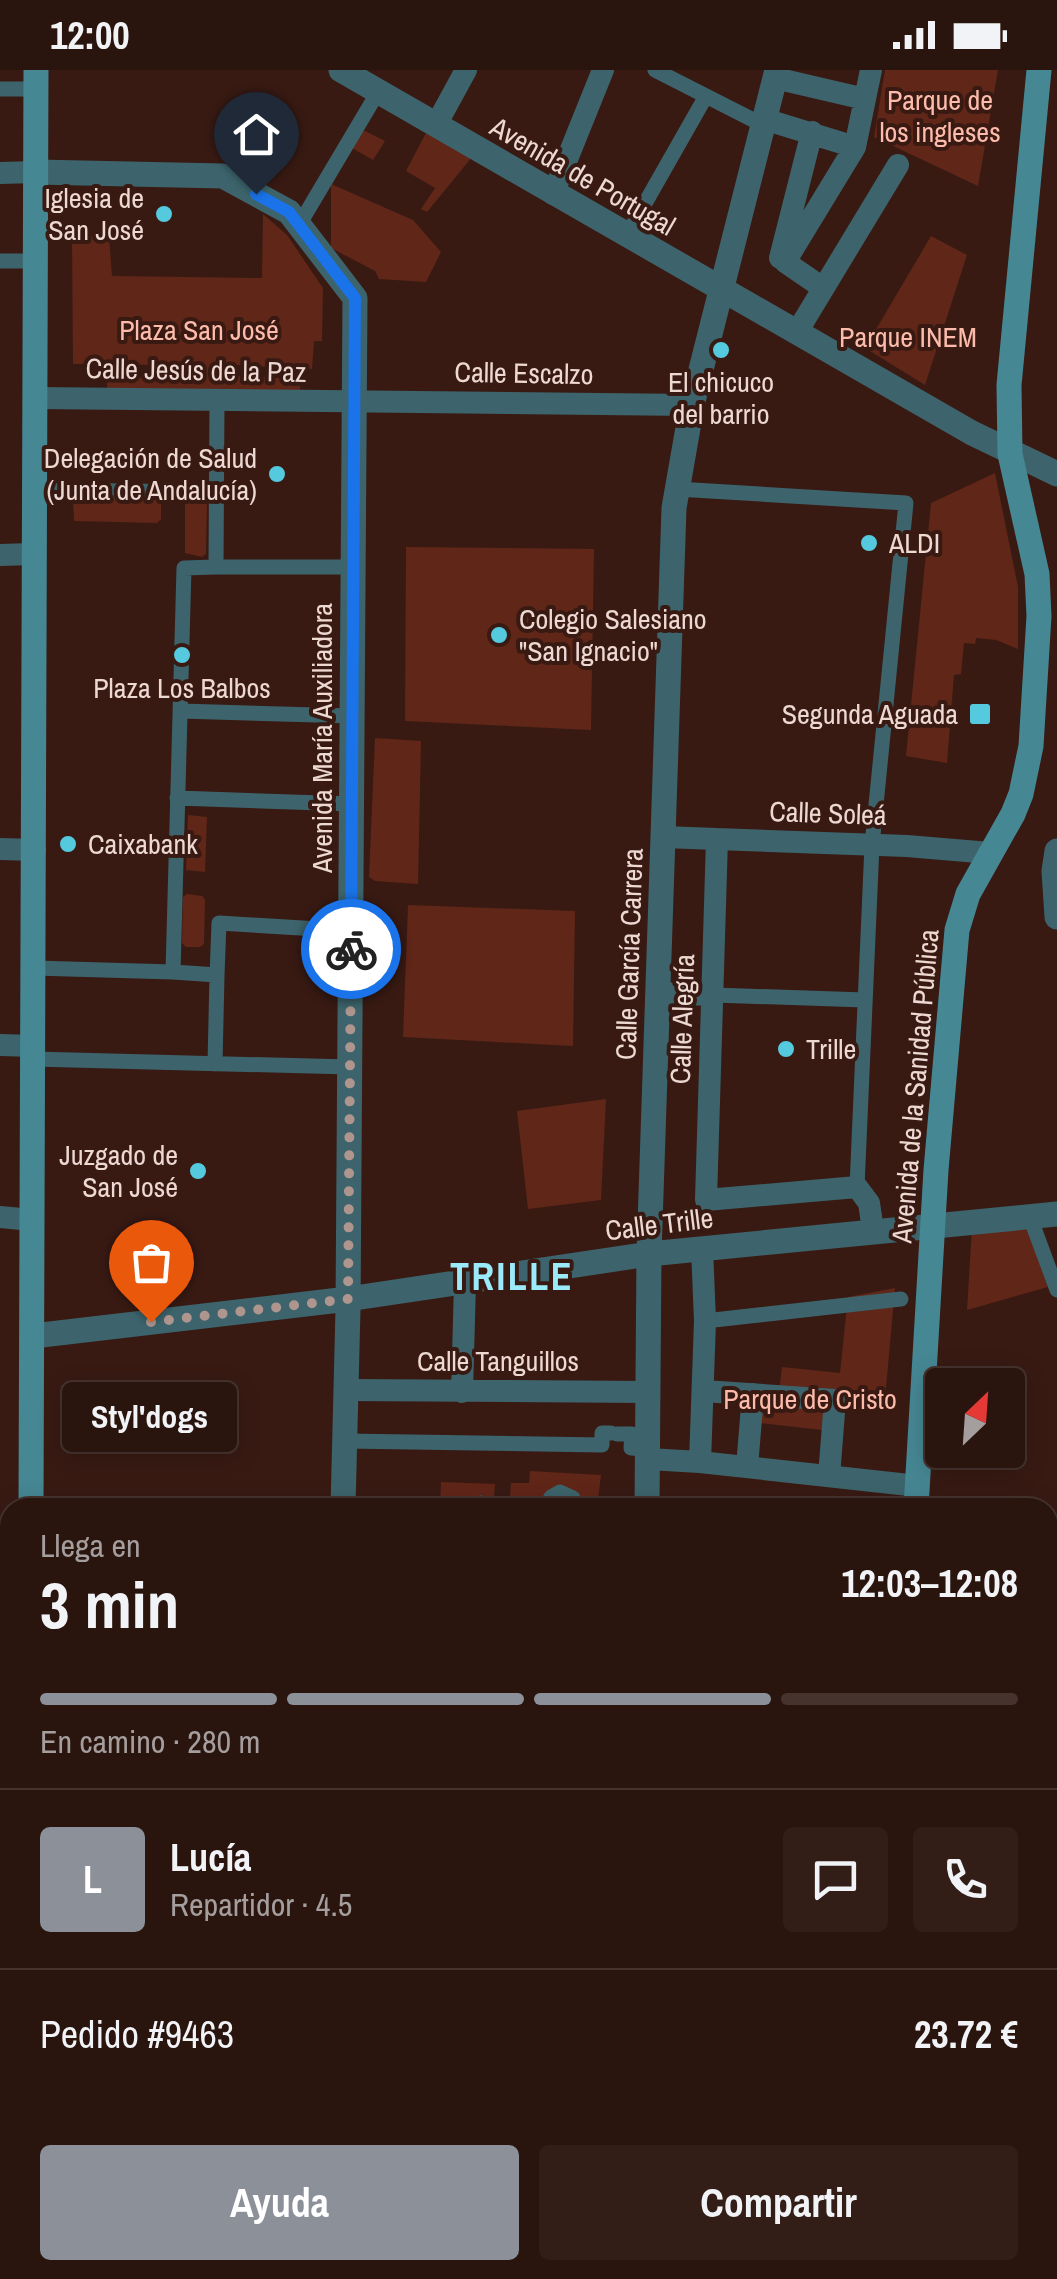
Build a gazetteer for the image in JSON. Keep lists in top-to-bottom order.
{
  "streets": {
    "main road": ["Avenida de la Sanidad Pública"],
    "street": [
      "Avenida de Portugal",
      "Calle Jesús de la Paz",
      "Calle Escalzo",
      "Avenida María Auxiliadora",
      "Calle Soleá",
      "Calle García Carrera",
      "Calle Alegría",
      "Calle Trille",
      "Calle Tanguillos"
    ]
  },
  "crossings": [
    ["Avenida de Portugal", "Calle García Carrera"],
    ["Avenida de Portugal", "Avenida de la Sanidad Pública"],
    ["Calle Jesús de la Paz", "Calle Escalzo"],
    ["Calle Jesús de la Paz", "Avenida María Auxiliadora"],
    ["Calle Escalzo", "Avenida María Auxiliadora"],
    ["Calle Escalzo", "Calle García Carrera"],
    ["Avenida María Auxiliadora", "Calle Trille"],
    ["Avenida María Auxiliadora", "Calle Tanguillos"],
    ["Calle Soleá", "Calle García Carrera"],
    ["Calle Soleá", "Calle Alegría"],
    ["Calle Soleá", "Avenida de la Sanidad Pública"],
    ["Calle García Carrera", "Calle Trille"],
    ["Calle García Carrera", "Calle Tanguillos"],
    ["Avenida de la Sanidad Pública", "Calle Trille"]
  ],
  "districts": ["TRILLE"],
  "parks": [
    "Parque de los ingleses",
    "Plaza San José",
    "Parque INEM",
    "Parque de Cristo"
  ],
  "places": {
    "other": [
      "Iglesia de San José",
      "El chicuco del barrio",
      "Delegación de Salud (Junta de Andalucía)",
      "ALDI",
      "Colegio Salesiano \"San Ignacio\"",
      "Plaza Los Balbos",
      "Caixabank",
      "Trille",
      "Juzgado de San José",
      "Styl'dogs"
    ],
    "transit": ["Segunda Aguada"]
  },
  "north": "top right",
  "page": {
    "status": "12:00",
    "bubble": "Styl'dogs",
    "heading": ["3 min", "Llega en", "12:03–12:08"],
    "panel": [
      "Lucía",
      "Repartidor · 4.5",
      "Pedido #9463",
      "23.72 €"
    ],
    "bar": "En camino · 280 m",
    "round": "L",
    "buttons": ["Ayuda", "Compartir"]
  }
}
